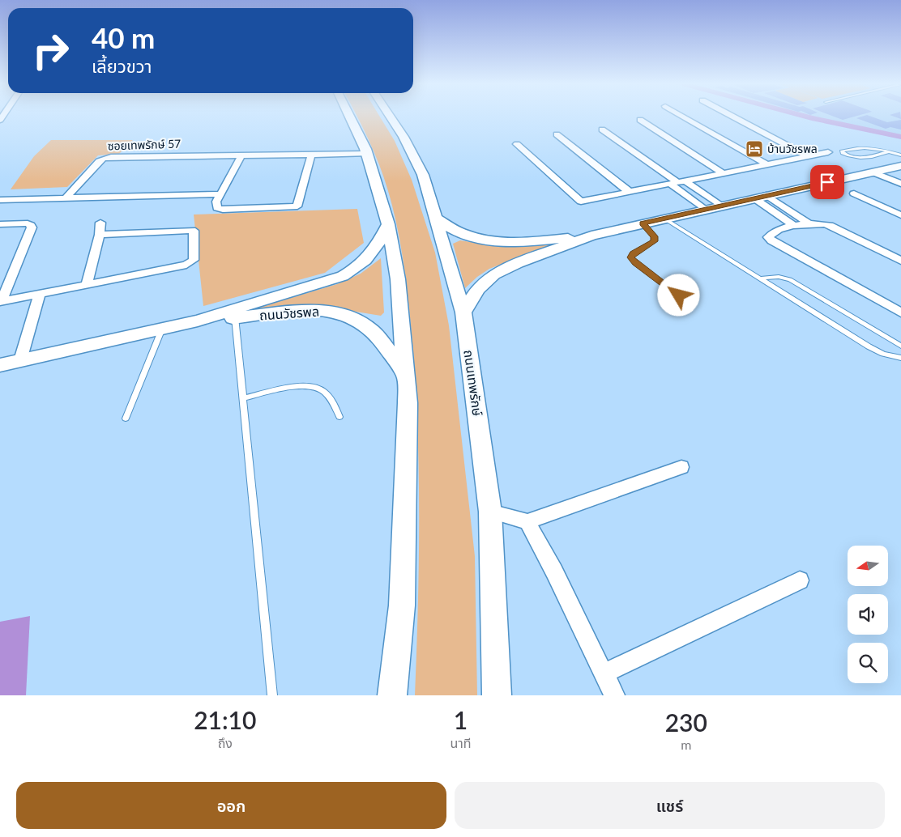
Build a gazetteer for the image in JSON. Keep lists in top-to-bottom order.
{
  "streets": {
    "main road": ["ถนนวัชรพล", "ถนนเทพรักษ์"],
    "street": ["ซอยเทพรักษ์ 57"]
  },
  "places": {
    "hotel": ["บ้านวัชรพล"]
  },
  "north": "left",
  "page": {
    "turn": ["40 m", "เลี้ยวขวา"],
    "eta": [
      "21:10",
      "ถึง",
      "1",
      "นาที",
      "230",
      "m"
    ],
    "buttons": ["ออก", "แชร์"]
  }
}
